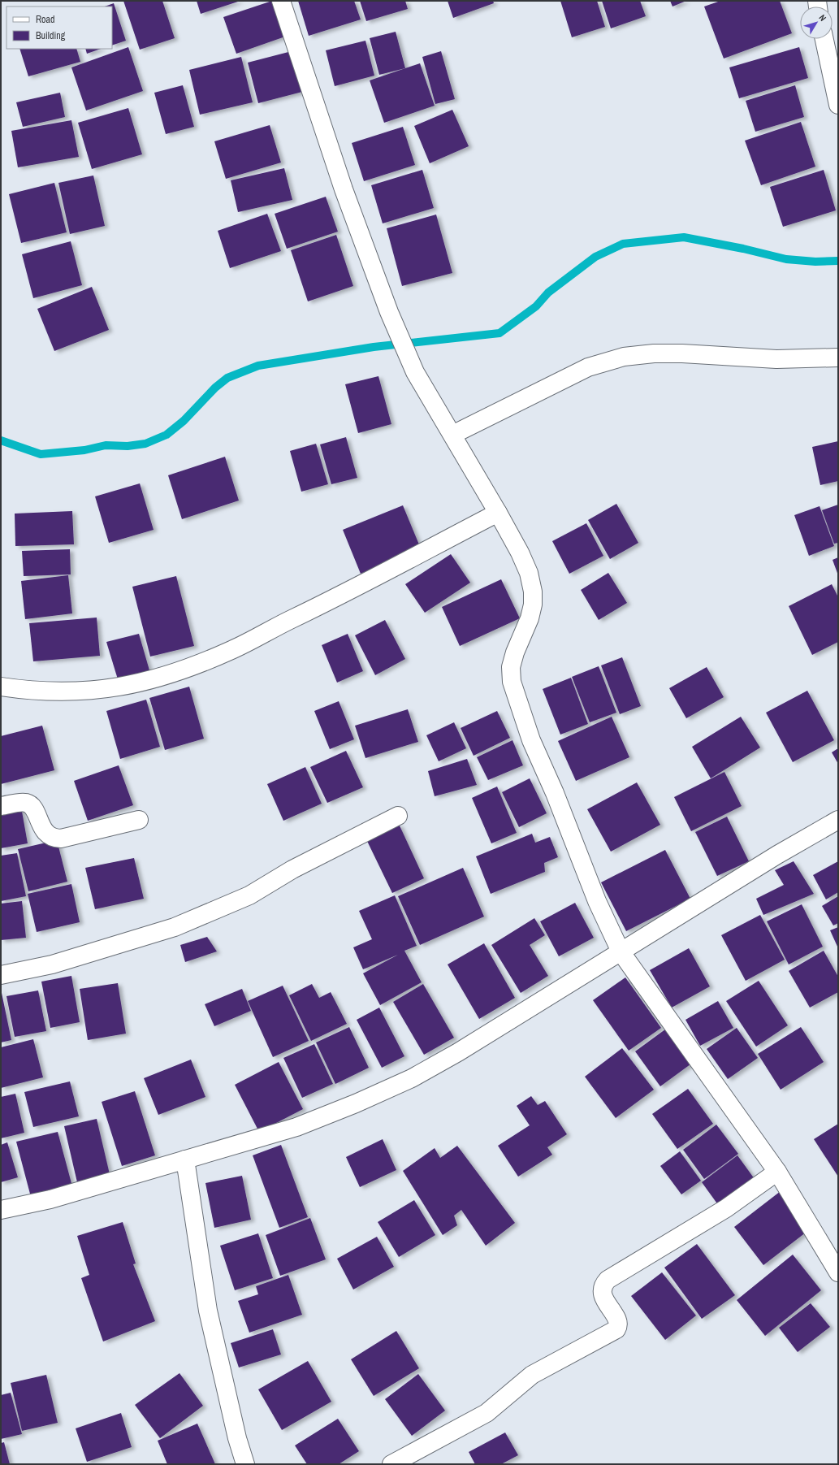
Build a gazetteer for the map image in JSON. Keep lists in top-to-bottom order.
{
  "legend": ["Road", "Building"],
  "north": "top right"
}
